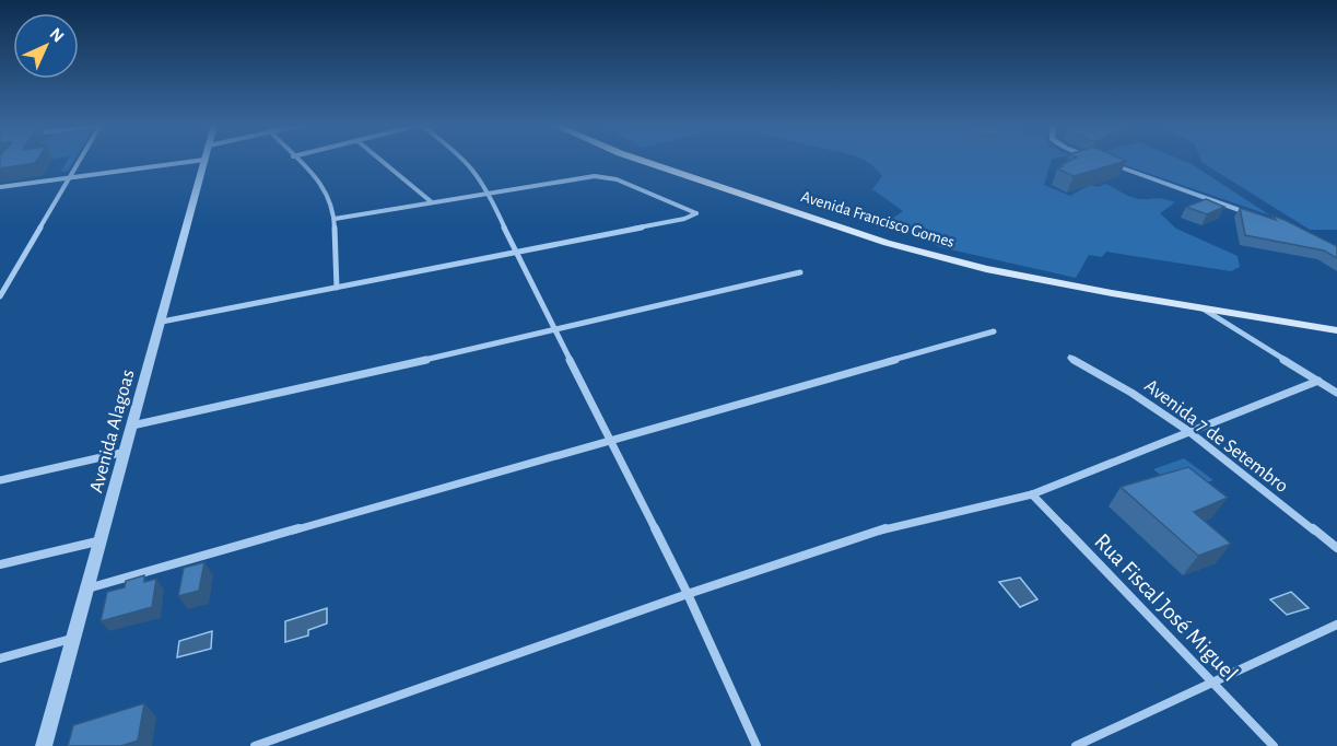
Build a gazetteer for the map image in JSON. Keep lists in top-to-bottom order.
{
  "streets": {
    "main road": ["Avenida Francisco Gomes"],
    "street": ["Avenida Alagoas", "Avenida 7 de Setembro", "Rua Fiscal José Miguel"]
  },
  "north": "top right"
}
